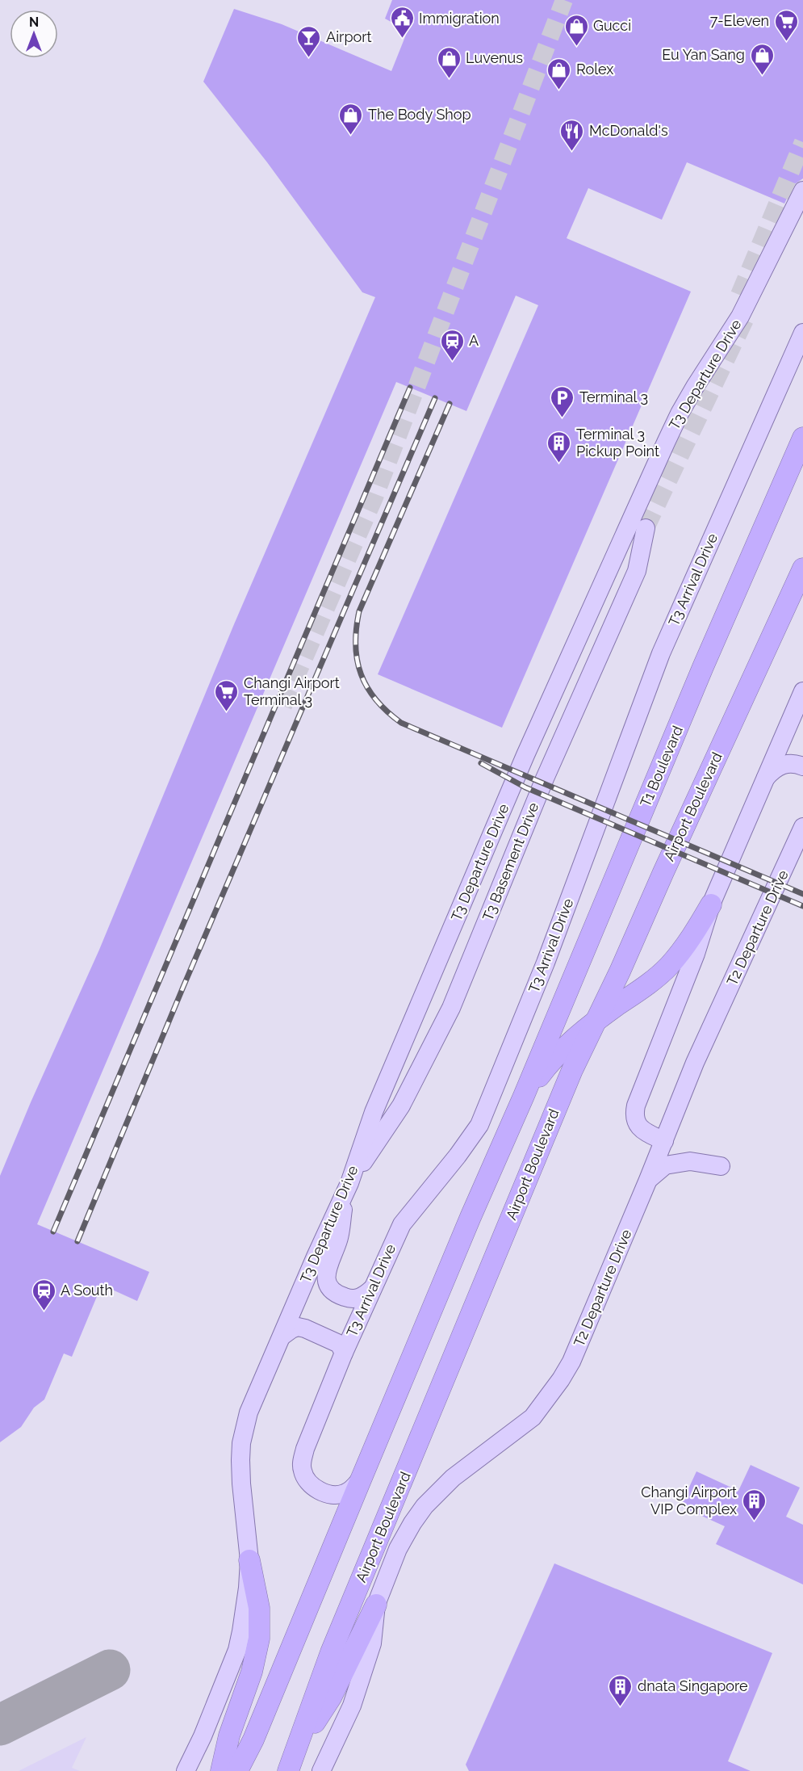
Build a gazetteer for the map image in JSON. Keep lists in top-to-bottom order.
{
  "streets": {
    "highway": ["T1 Boulevard", "Airport Boulevard"],
    "main road": [
      "T3 Departure Drive",
      "T3 Arrival Drive",
      "T3 Basement Drive",
      "T2 Departure Drive"
    ]
  },
  "crossings": [
    ["T3 Departure Drive", "T3 Basement Drive"]
  ],
  "places": {
    "public building": ["Immigration"],
    "supermarket": ["7-Eleven", "Changi Airport Terminal 3"],
    "shop": [
      "Gucci",
      "Eu Yan Sang",
      "Luvenus",
      "Rolex",
      "The Body Shop"
    ],
    "bar": ["Airport"],
    "restaurant": ["McDonald's"],
    "station": ["A", "A South"],
    "parking": ["Terminal 3"],
    "building": ["Terminal 3 Pickup Point", "Changi Airport VIP Complex", "dnata Singapore"]
  },
  "north": "top"
}
